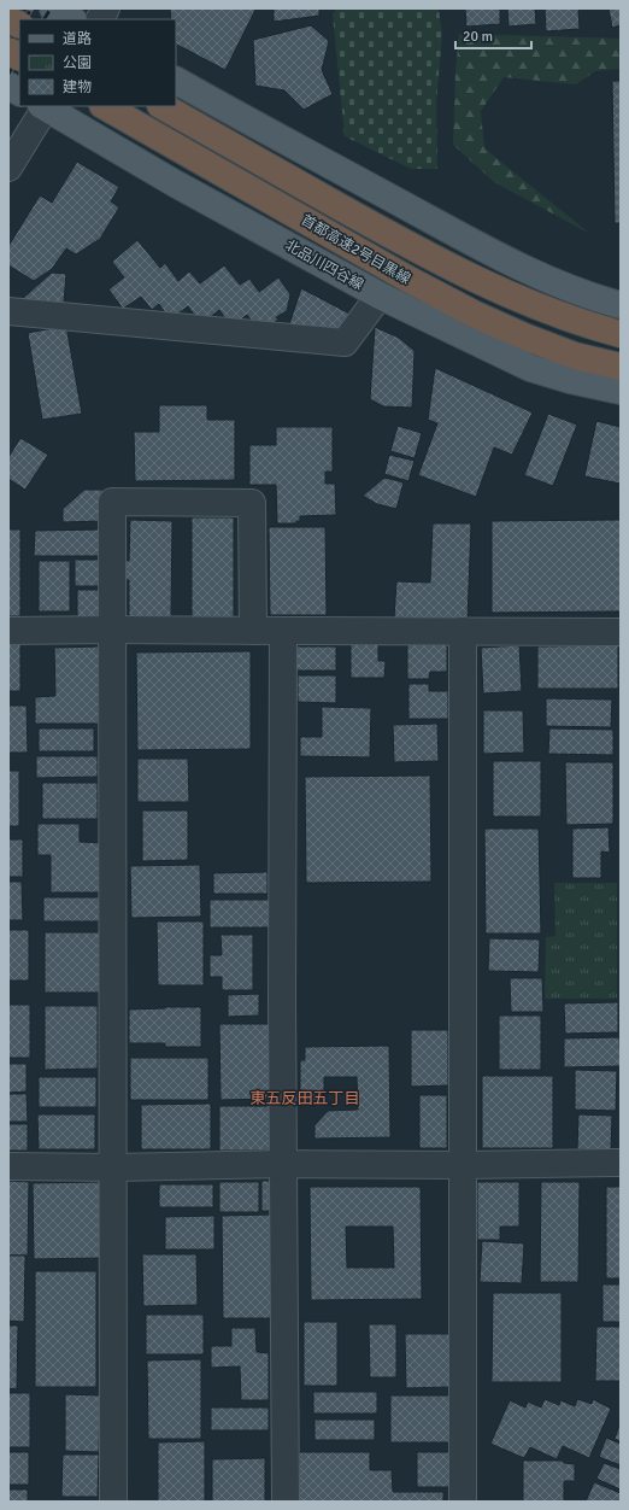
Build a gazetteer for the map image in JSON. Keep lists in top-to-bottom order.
{
  "streets": {
    "highway": ["首都高速2号目黒線"],
    "main road": ["北品川四谷線"]
  },
  "districts": ["東五反田五丁目"],
  "legend": ["道路", "公園", "建物"],
  "scale_bar": "20 m"
}
